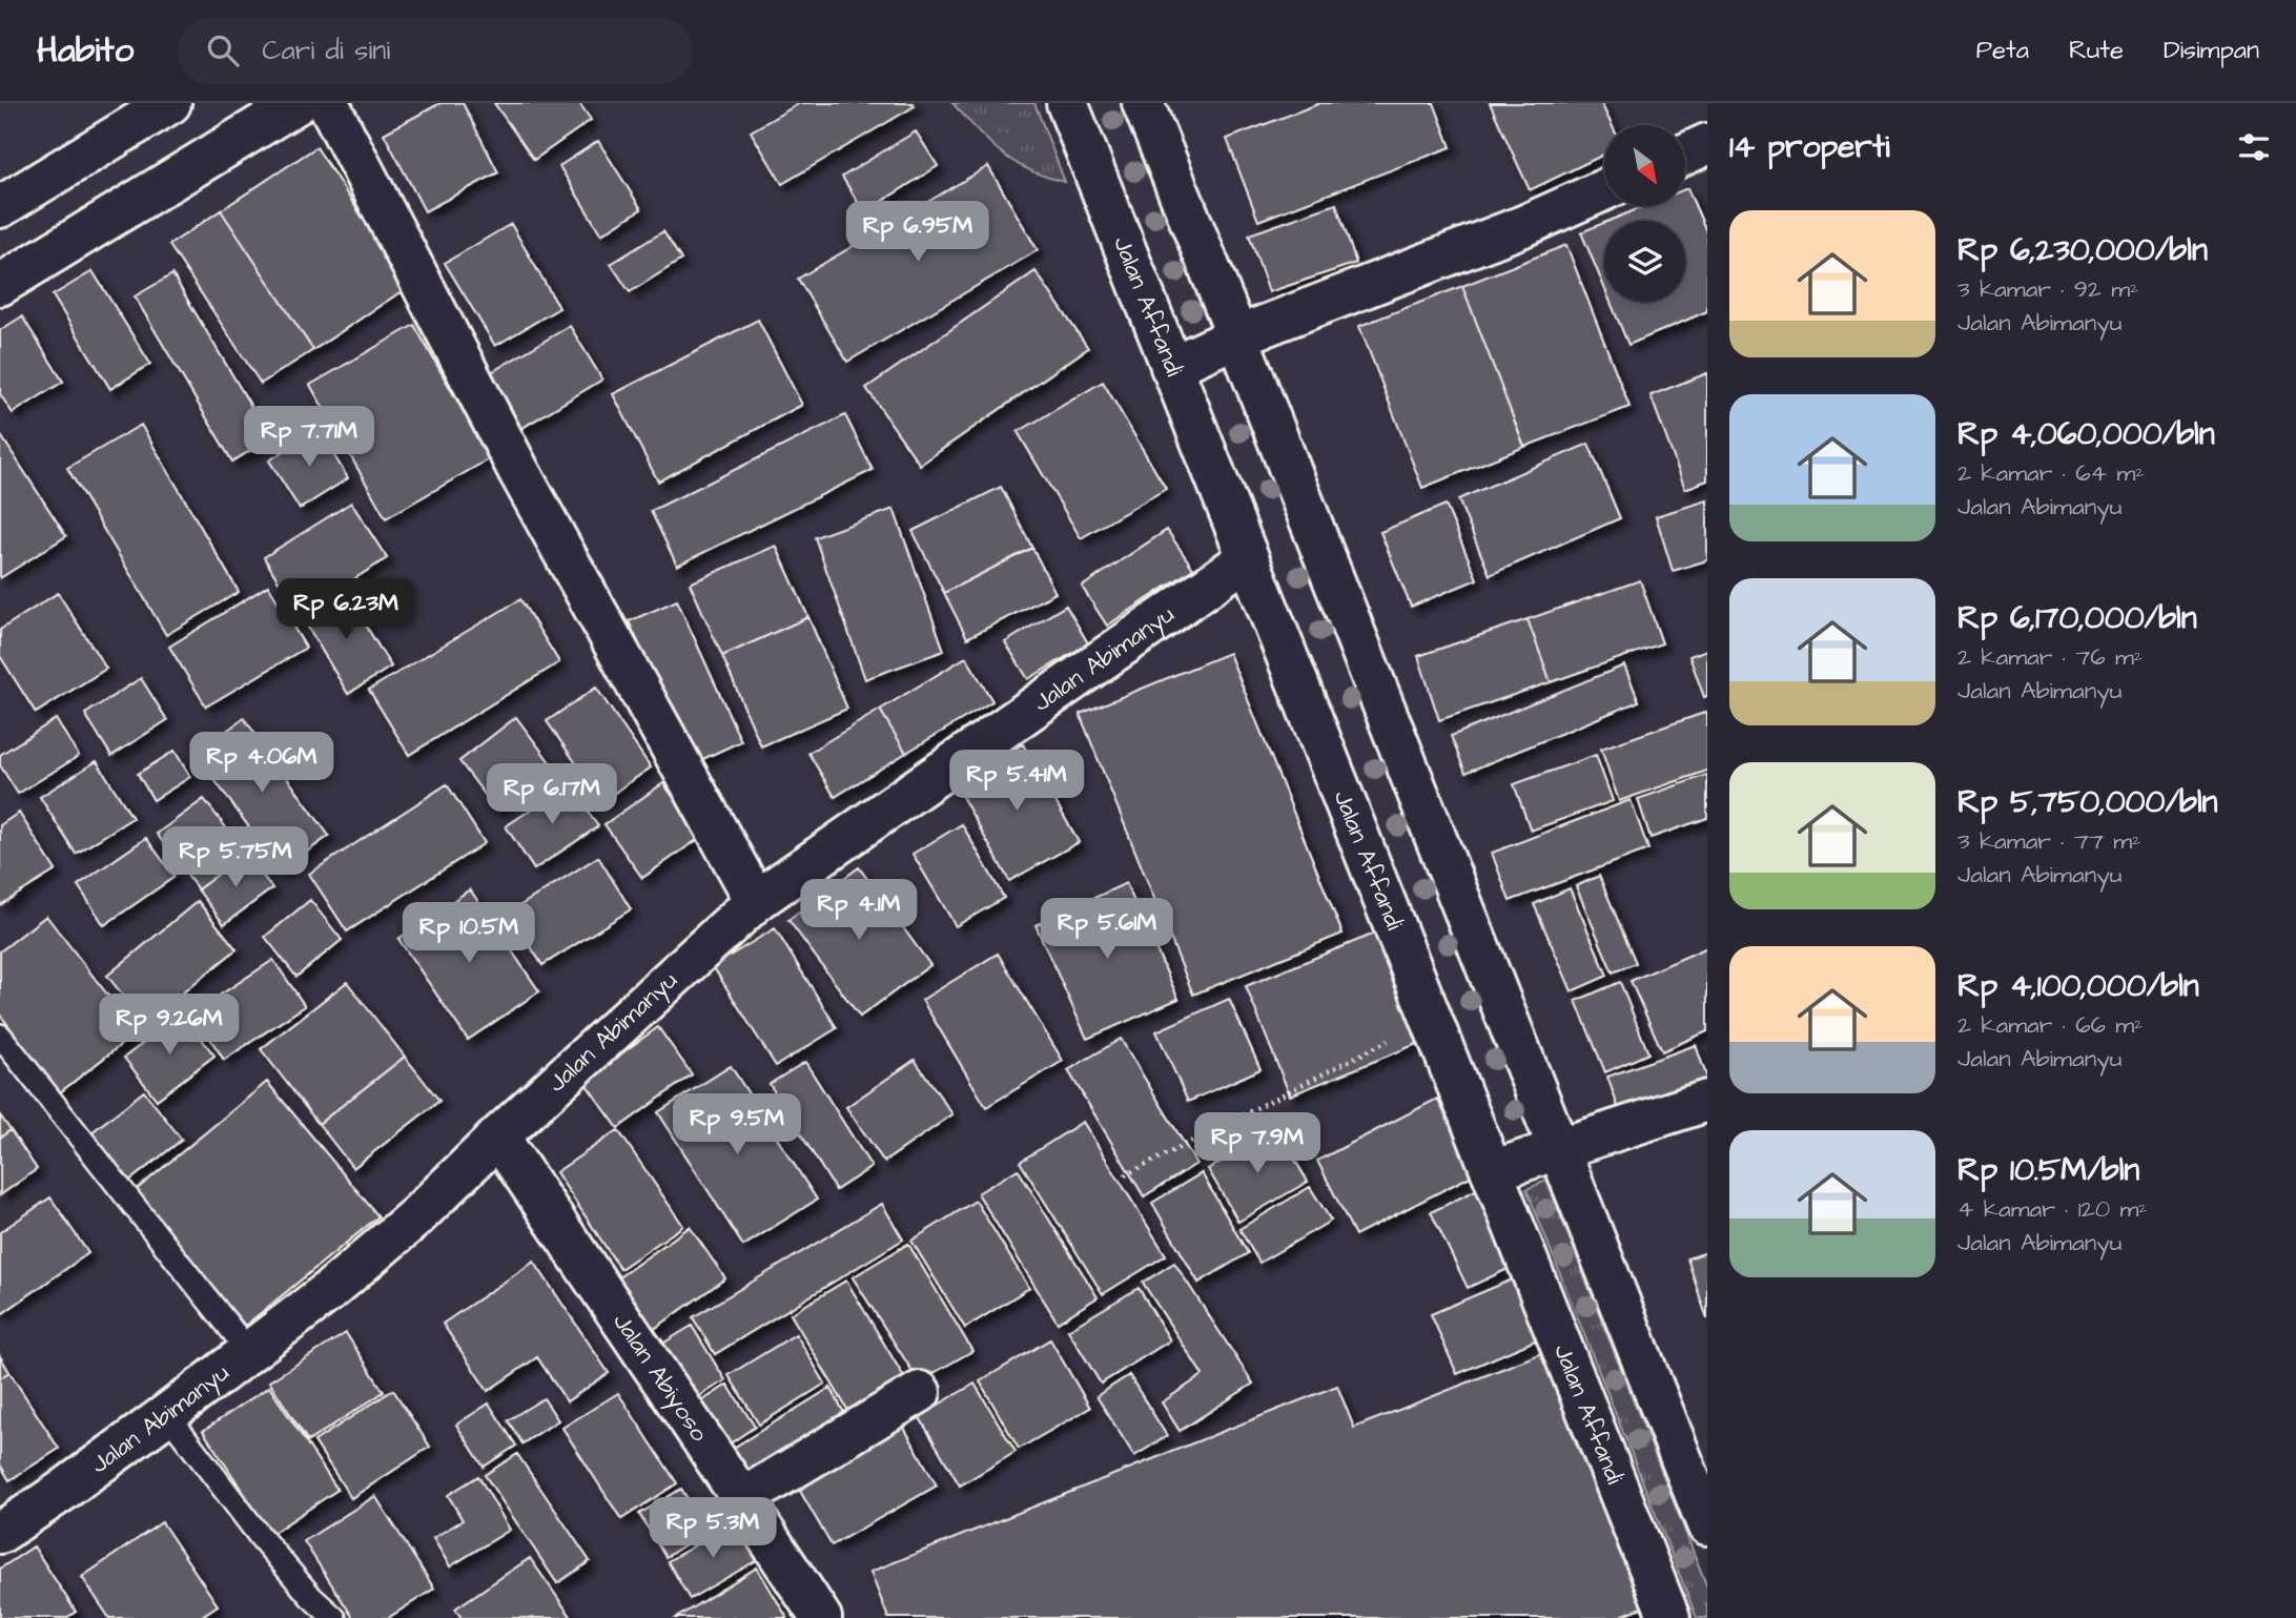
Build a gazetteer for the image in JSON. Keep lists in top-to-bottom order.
{
  "streets": {
    "street": ["Jalan Affandi", "Jalan Abimanyu", "Jalan Abiyoso"]
  },
  "crossings": [
    ["Jalan Affandi", "Jalan Abimanyu"],
    ["Jalan Abimanyu", "Jalan Abiyoso"]
  ],
  "north": "bottom right",
  "page": {
    "header": "Habito",
    "search": "Cari di sini",
    "nav": ["Peta", "Rute", "Disimpan"],
    "heading": "14 properti",
    "list": [
      {
        "name": "Rp 6,230,000/bln",
        "note": "3 kamar · 92 m² · Jalan Abimanyu"
      },
      {
        "name": "Rp 4,060,000/bln",
        "note": "2 kamar · 64 m² · Jalan Abimanyu"
      },
      {
        "name": "Rp 6,170,000/bln",
        "note": "2 kamar · 76 m² · Jalan Abimanyu"
      },
      {
        "name": "Rp 5,750,000/bln",
        "note": "3 kamar · 77 m² · Jalan Abimanyu"
      },
      {
        "name": "Rp 4,100,000/bln",
        "note": "2 kamar · 66 m² · Jalan Abimanyu"
      },
      {
        "name": "Rp 10.5M/bln",
        "note": "4 kamar · 120 m² · Jalan Abimanyu"
      }
    ],
    "price": [
      "Rp 6.95M",
      "Rp 7.71M",
      "Rp 6.23M",
      "Rp 4.06M",
      "Rp 5.41M",
      "Rp 6.17M",
      "Rp 5.75M",
      "Rp 4.1M",
      "Rp 5.61M",
      "Rp 10.5M",
      "Rp 9.26M",
      "Rp 9.5M",
      "Rp 7.9M",
      "Rp 5.3M"
    ]
  }
}
